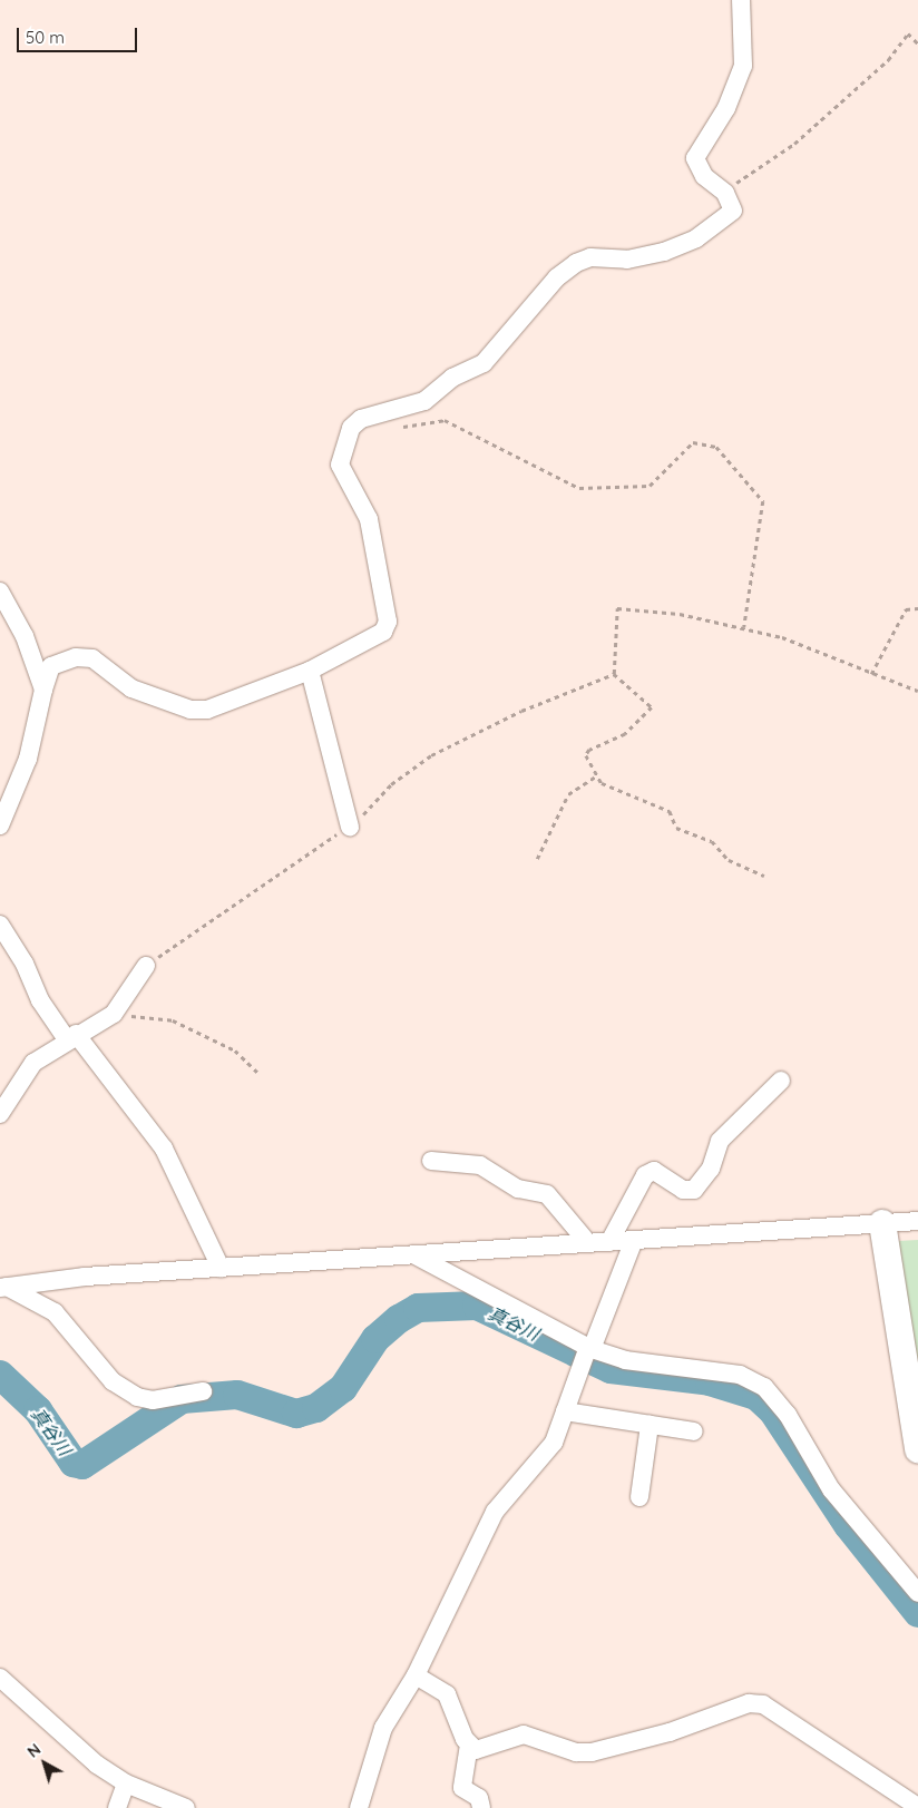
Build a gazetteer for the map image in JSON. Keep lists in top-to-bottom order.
{
  "water": ["真谷川"],
  "scale_bar": "50 m",
  "north": "top left"
}
